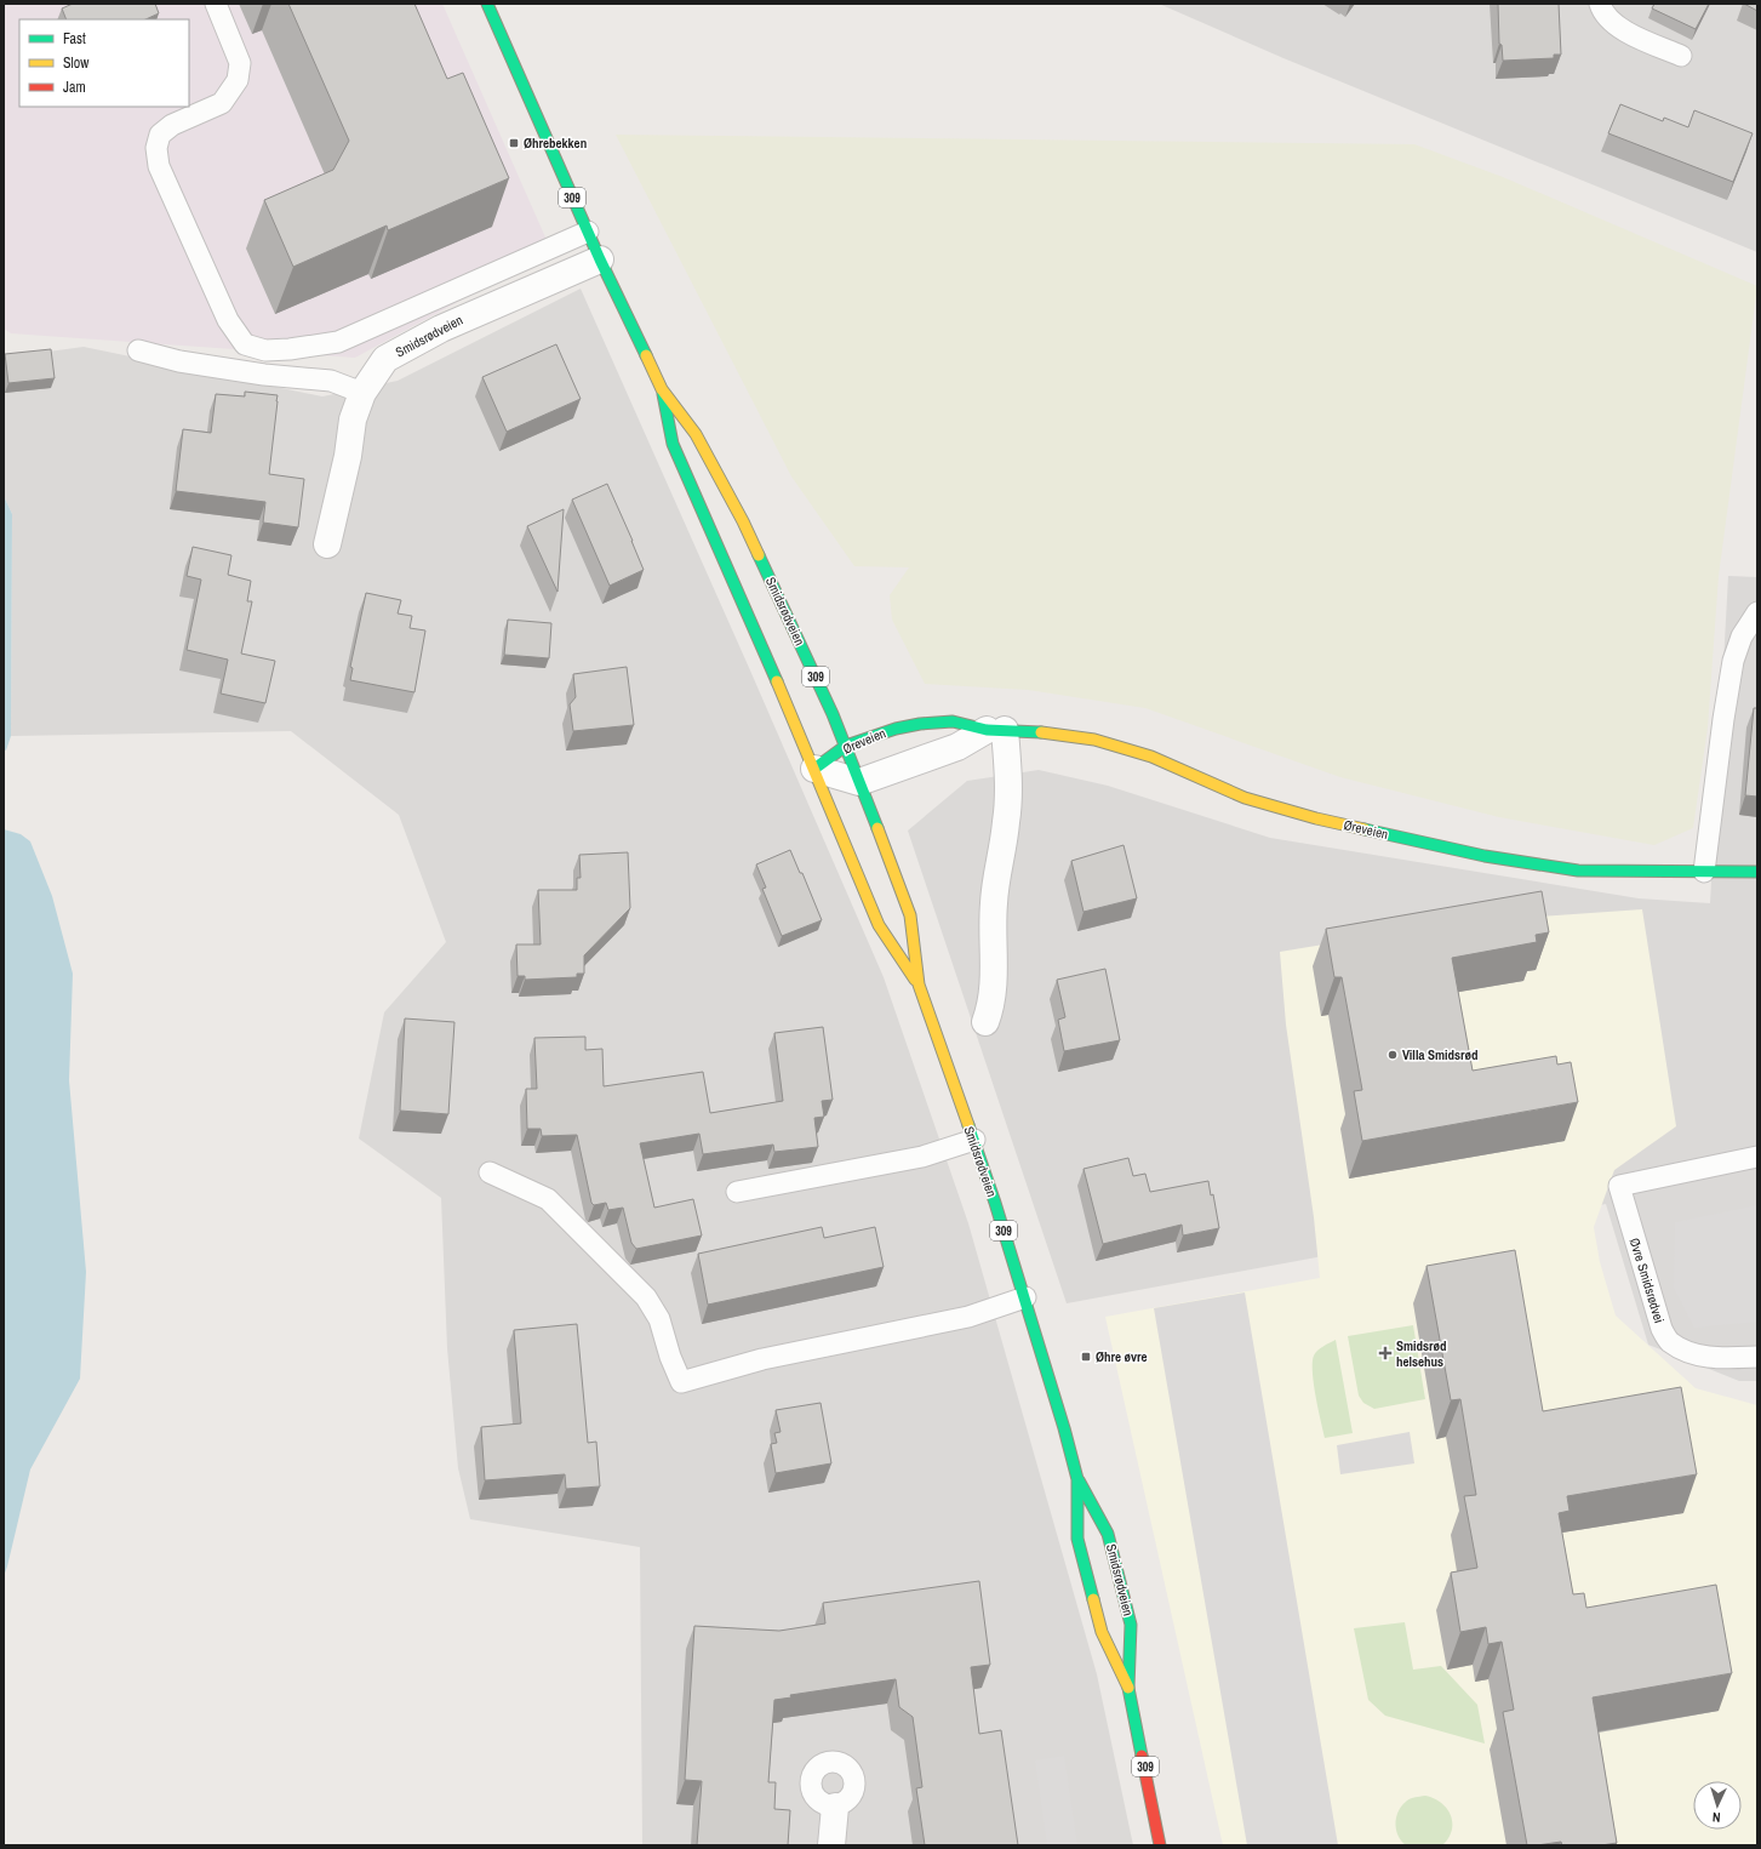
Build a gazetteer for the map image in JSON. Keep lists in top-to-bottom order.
{
  "streets": {
    "main road": ["309", "Smidsrødveien", "Øreveien"],
    "lane": ["Øvre Smidsrødvei"]
  },
  "crossings": [
    ["Smidsrødveien", "Øreveien"]
  ],
  "places": {
    "transit": ["Øhrebekken", "Øhre øvre"],
    "other": ["Villa Smidsrød"],
    "health": ["Smidsrød helsehus"]
  },
  "legend": ["Fast", "Slow", "Jam"],
  "north": "bottom"
}
